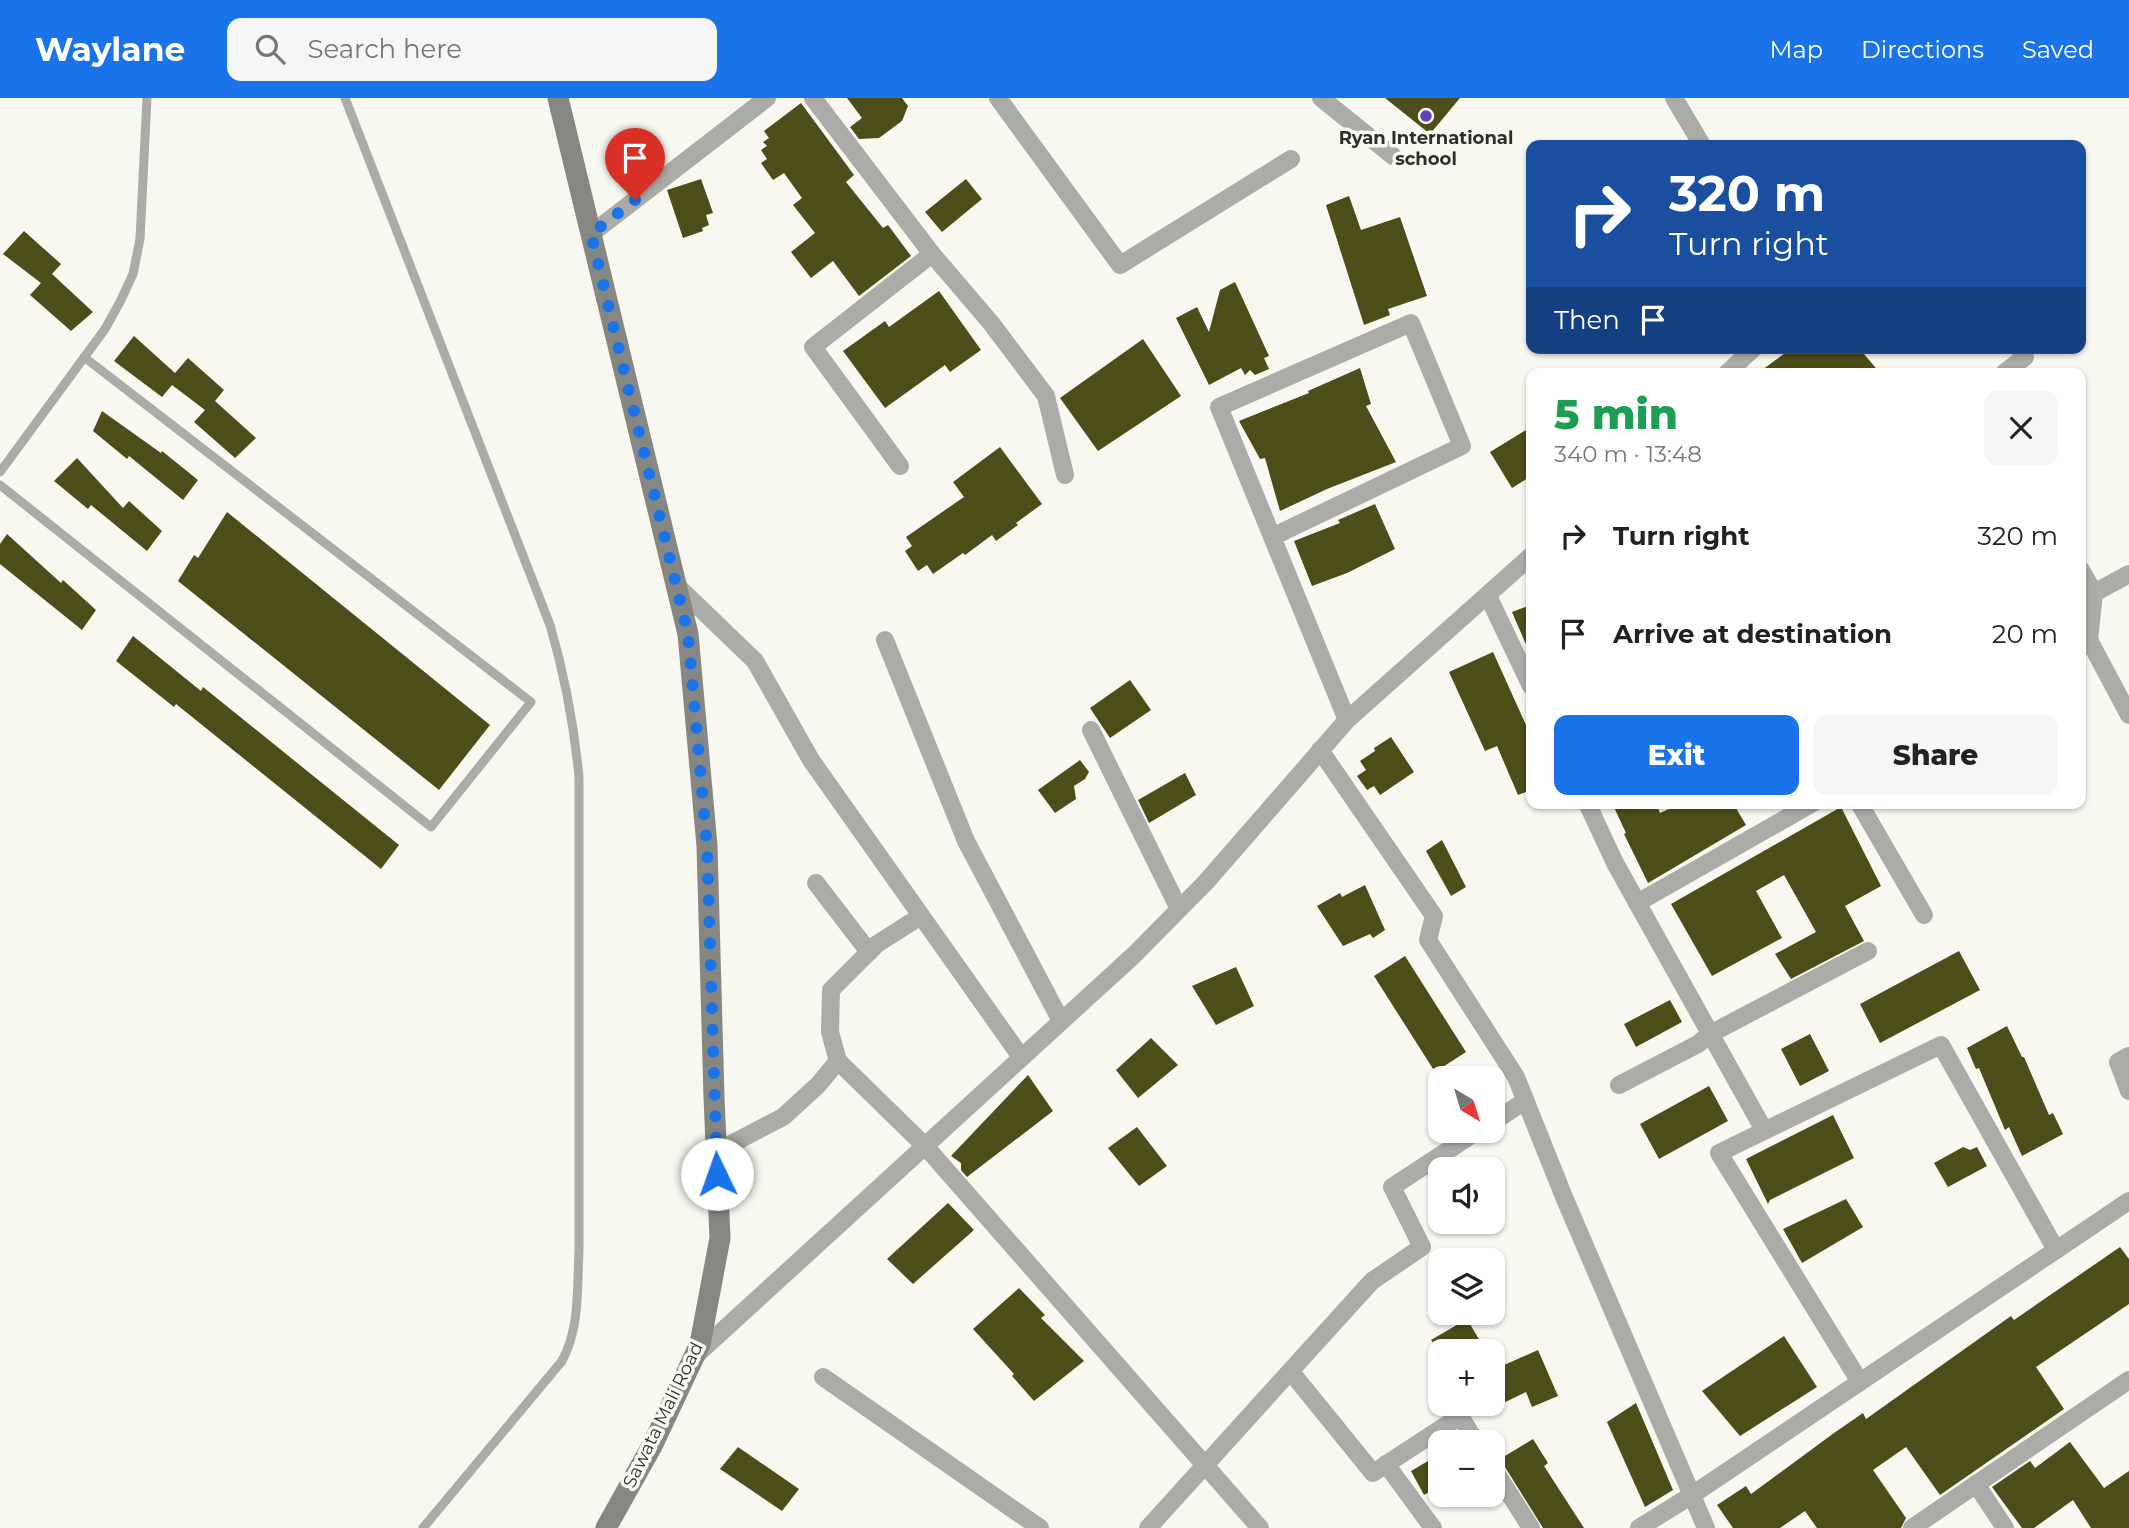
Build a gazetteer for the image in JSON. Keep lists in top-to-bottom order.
{
  "streets": {
    "street": ["Sawata Mali Road"]
  },
  "places": ["Ryan International school"],
  "north": "bottom right",
  "page": {
    "header": "Waylane",
    "search": "Search here",
    "nav": ["Map", "Directions", "Saved"],
    "turn": ["320 m", "Turn right"],
    "then": "Then",
    "heading": ["5 min", "340 m · 13:48"],
    "list": [
      {
        "name": "Turn right",
        "value": "320 m"
      },
      {
        "name": "Arrive at destination",
        "value": "20 m"
      }
    ],
    "buttons": ["Exit", "Share"],
    "map_buttons": ["+", "−"]
  }
}
